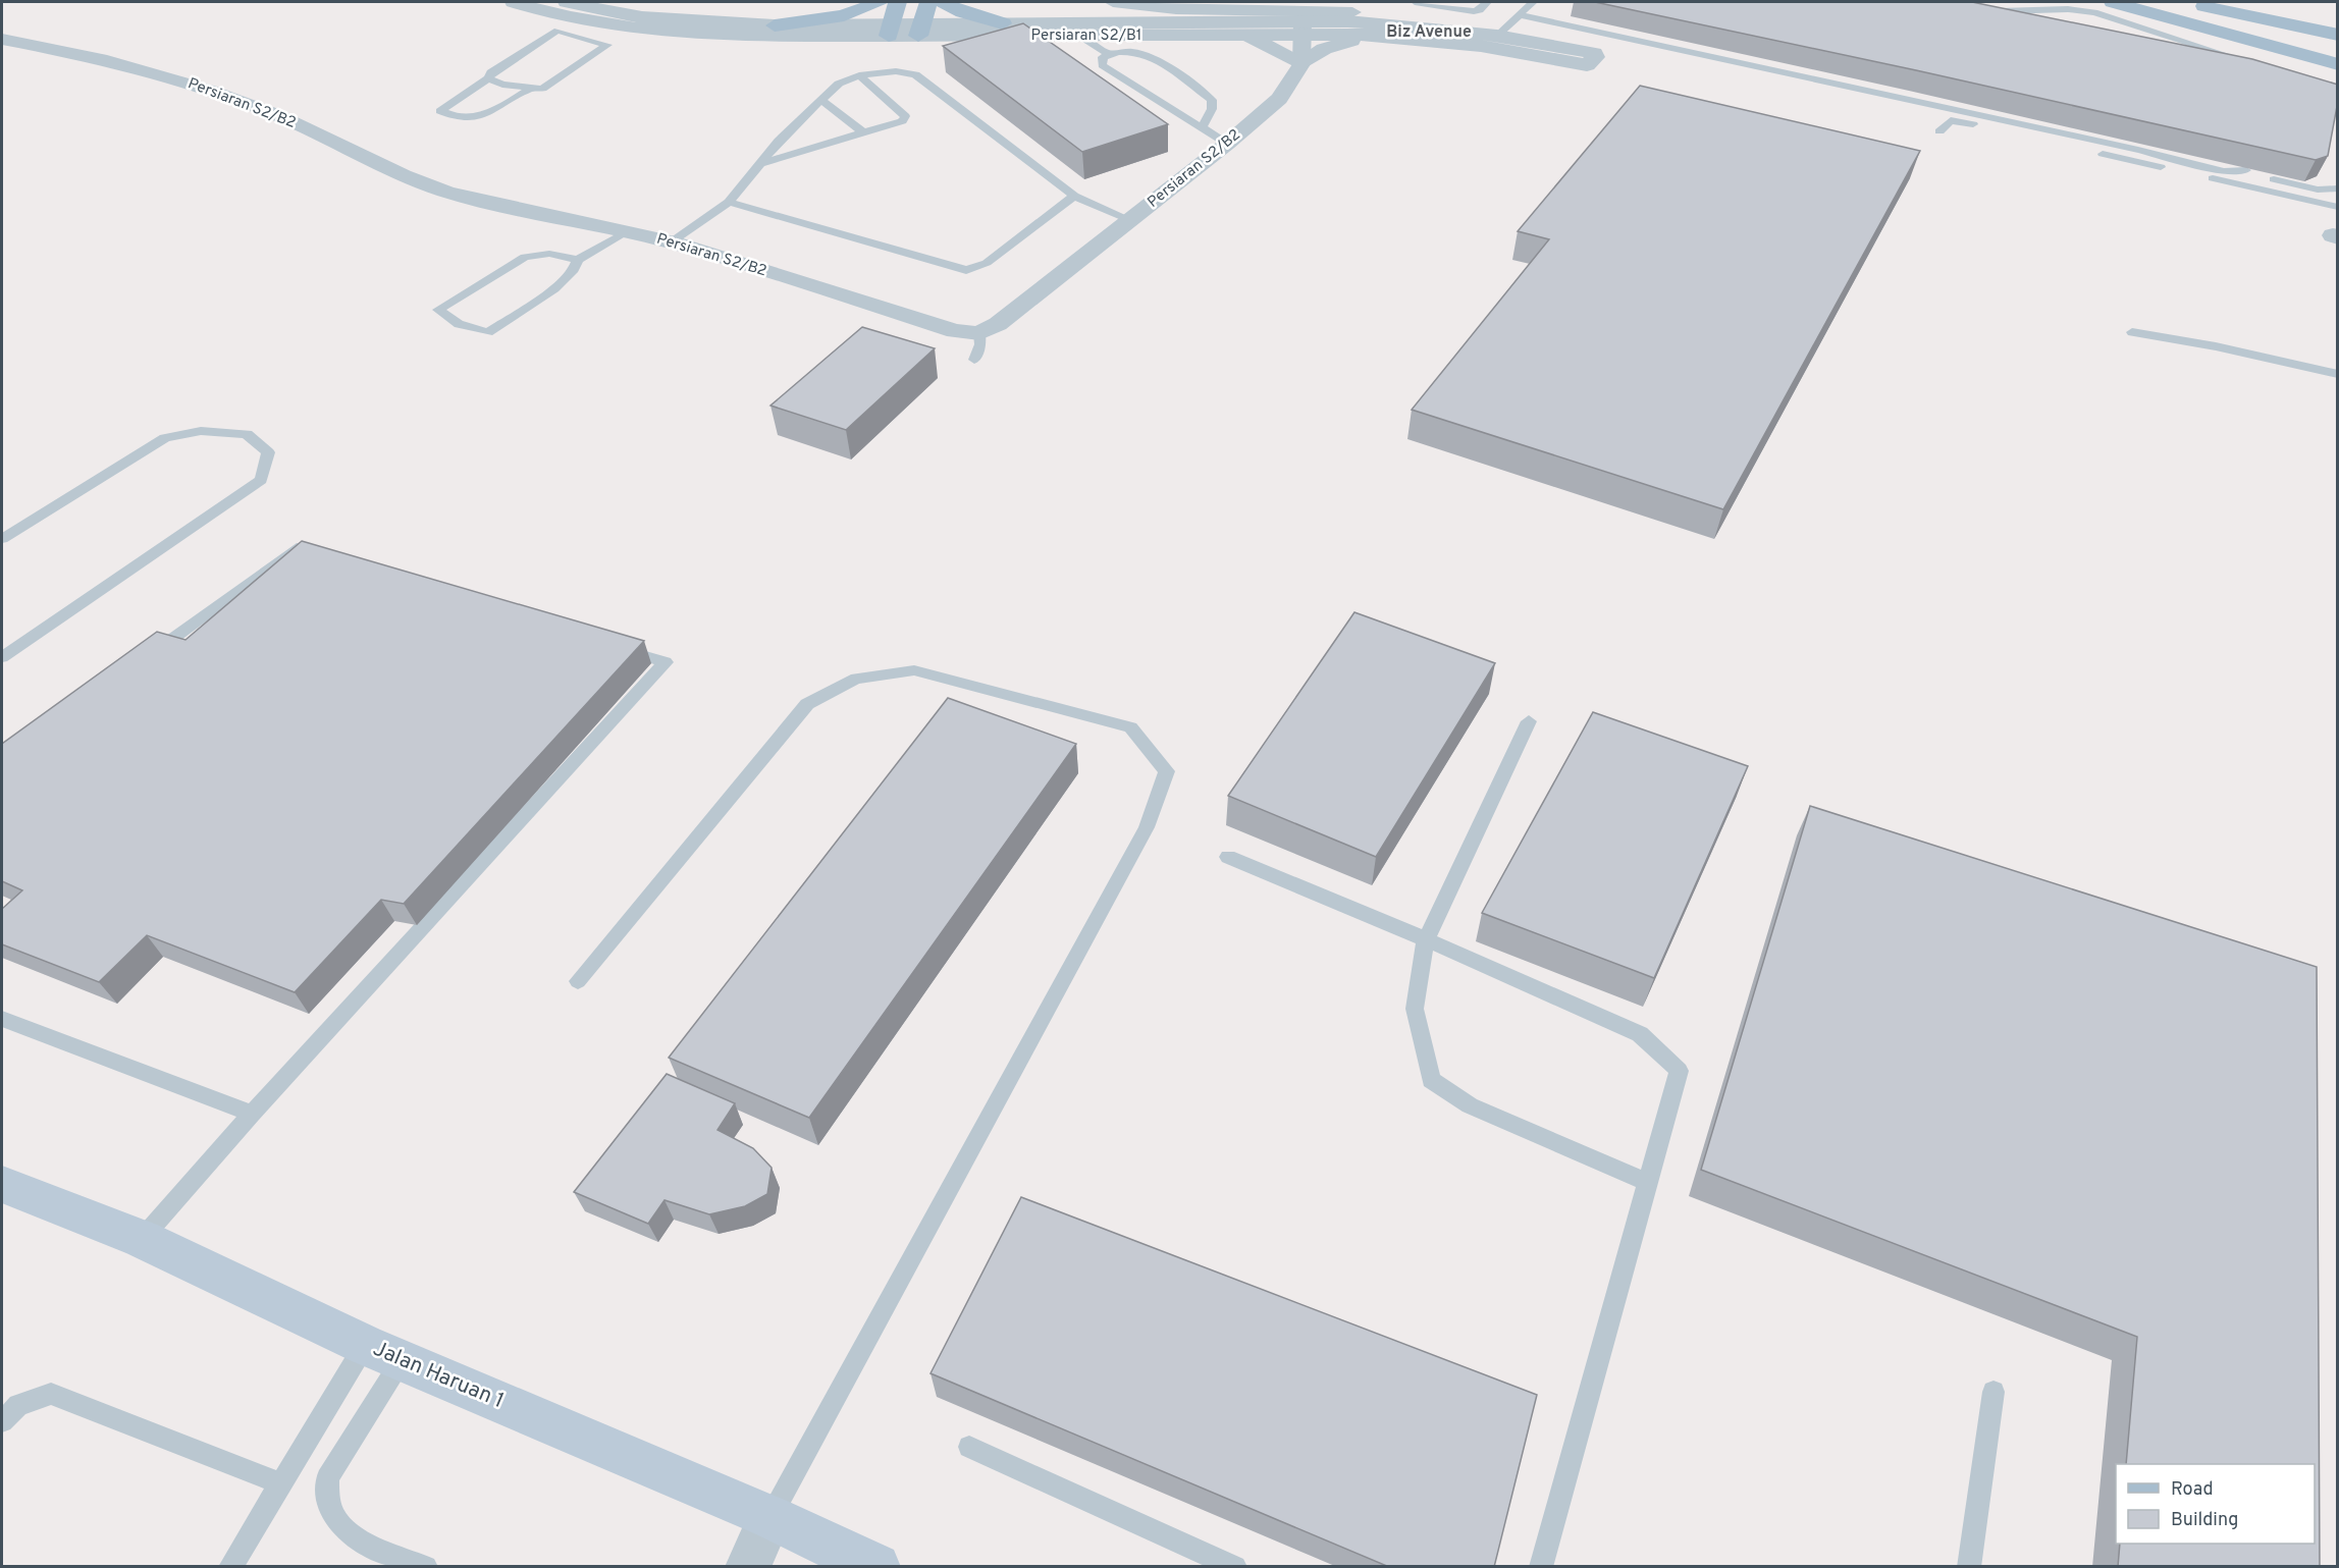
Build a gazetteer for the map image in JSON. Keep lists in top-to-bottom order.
{
  "streets": {
    "main road": ["Jalan Haruan 1"],
    "street": ["Persiaran S2/B1", "Persiaran S2/B2"]
  },
  "crossings": [
    ["Persiaran S2/B1", "Persiaran S2/B2"]
  ],
  "districts": ["Biz Avenue"],
  "legend": ["Road", "Building"]
}
